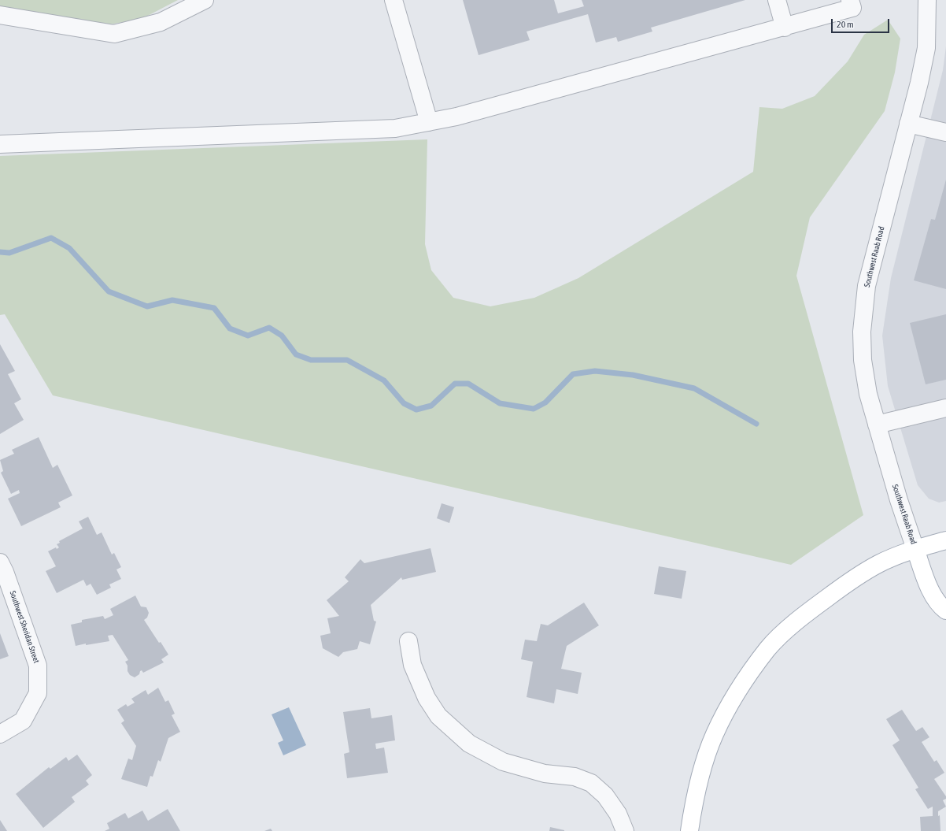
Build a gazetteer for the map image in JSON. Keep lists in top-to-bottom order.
{
  "streets": {
    "street": ["Southwest Raab Road", "Southwest Sheridan Street"]
  },
  "scale_bar": "20 m"
}
